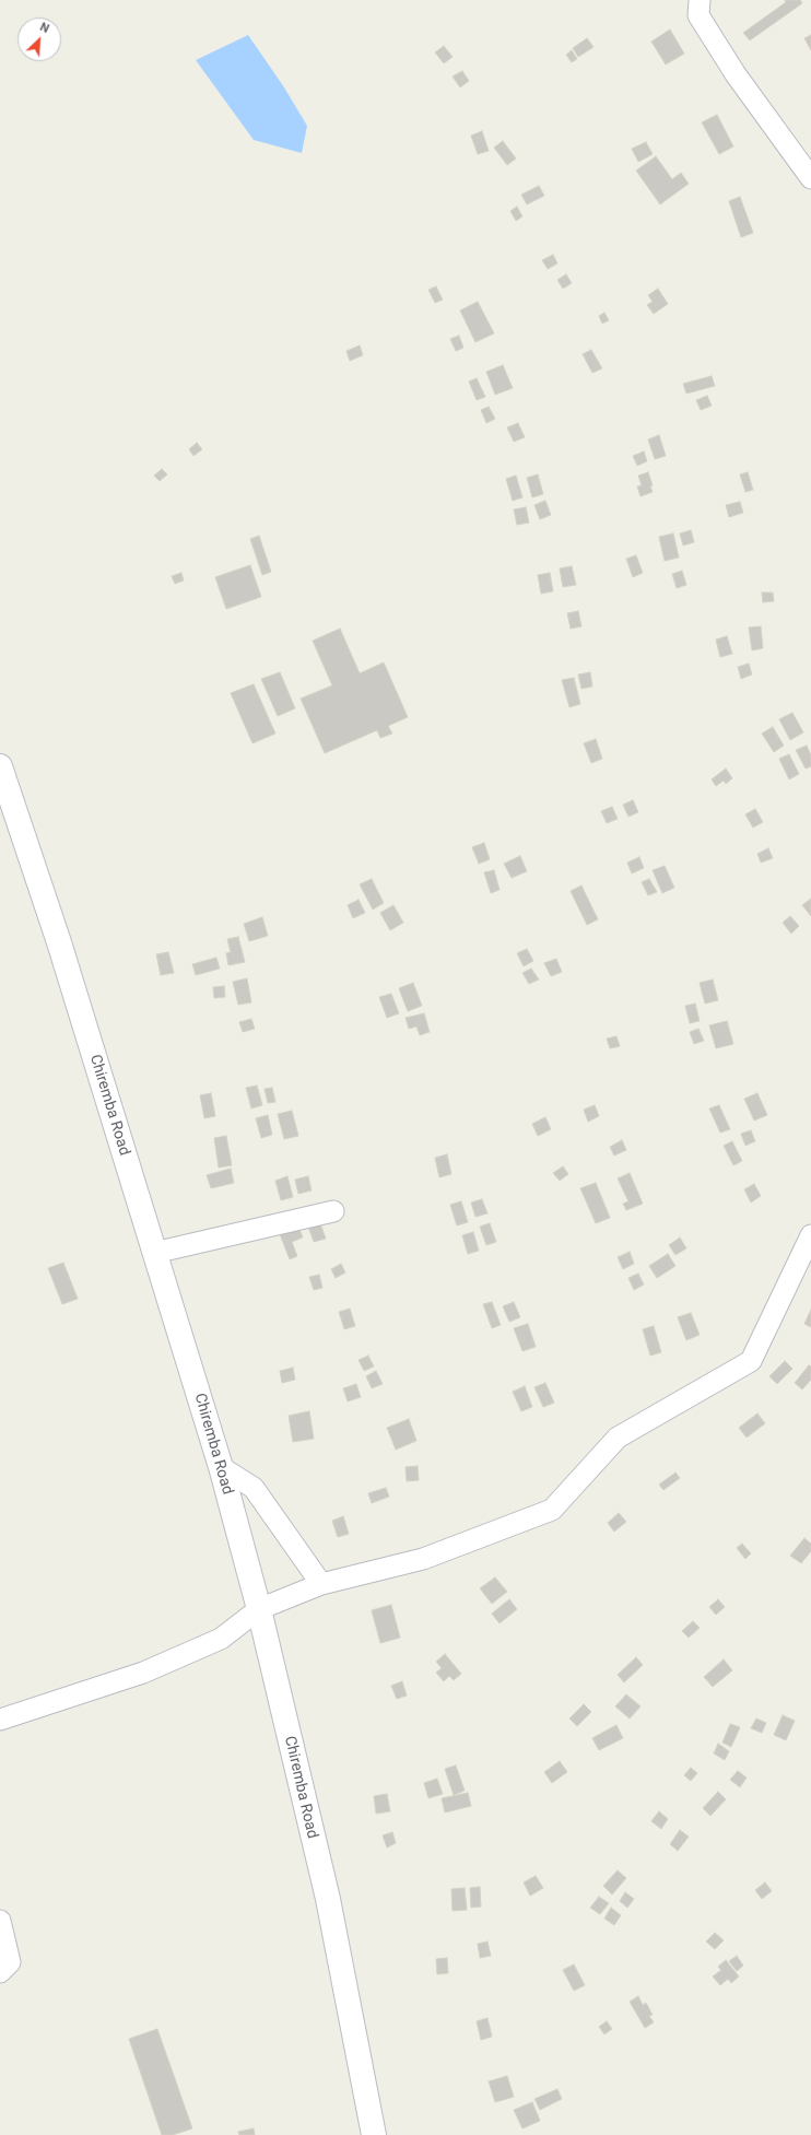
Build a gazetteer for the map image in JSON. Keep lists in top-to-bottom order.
{
  "streets": {
    "main road": ["Chiremba Road"]
  },
  "north": "top right"
}
